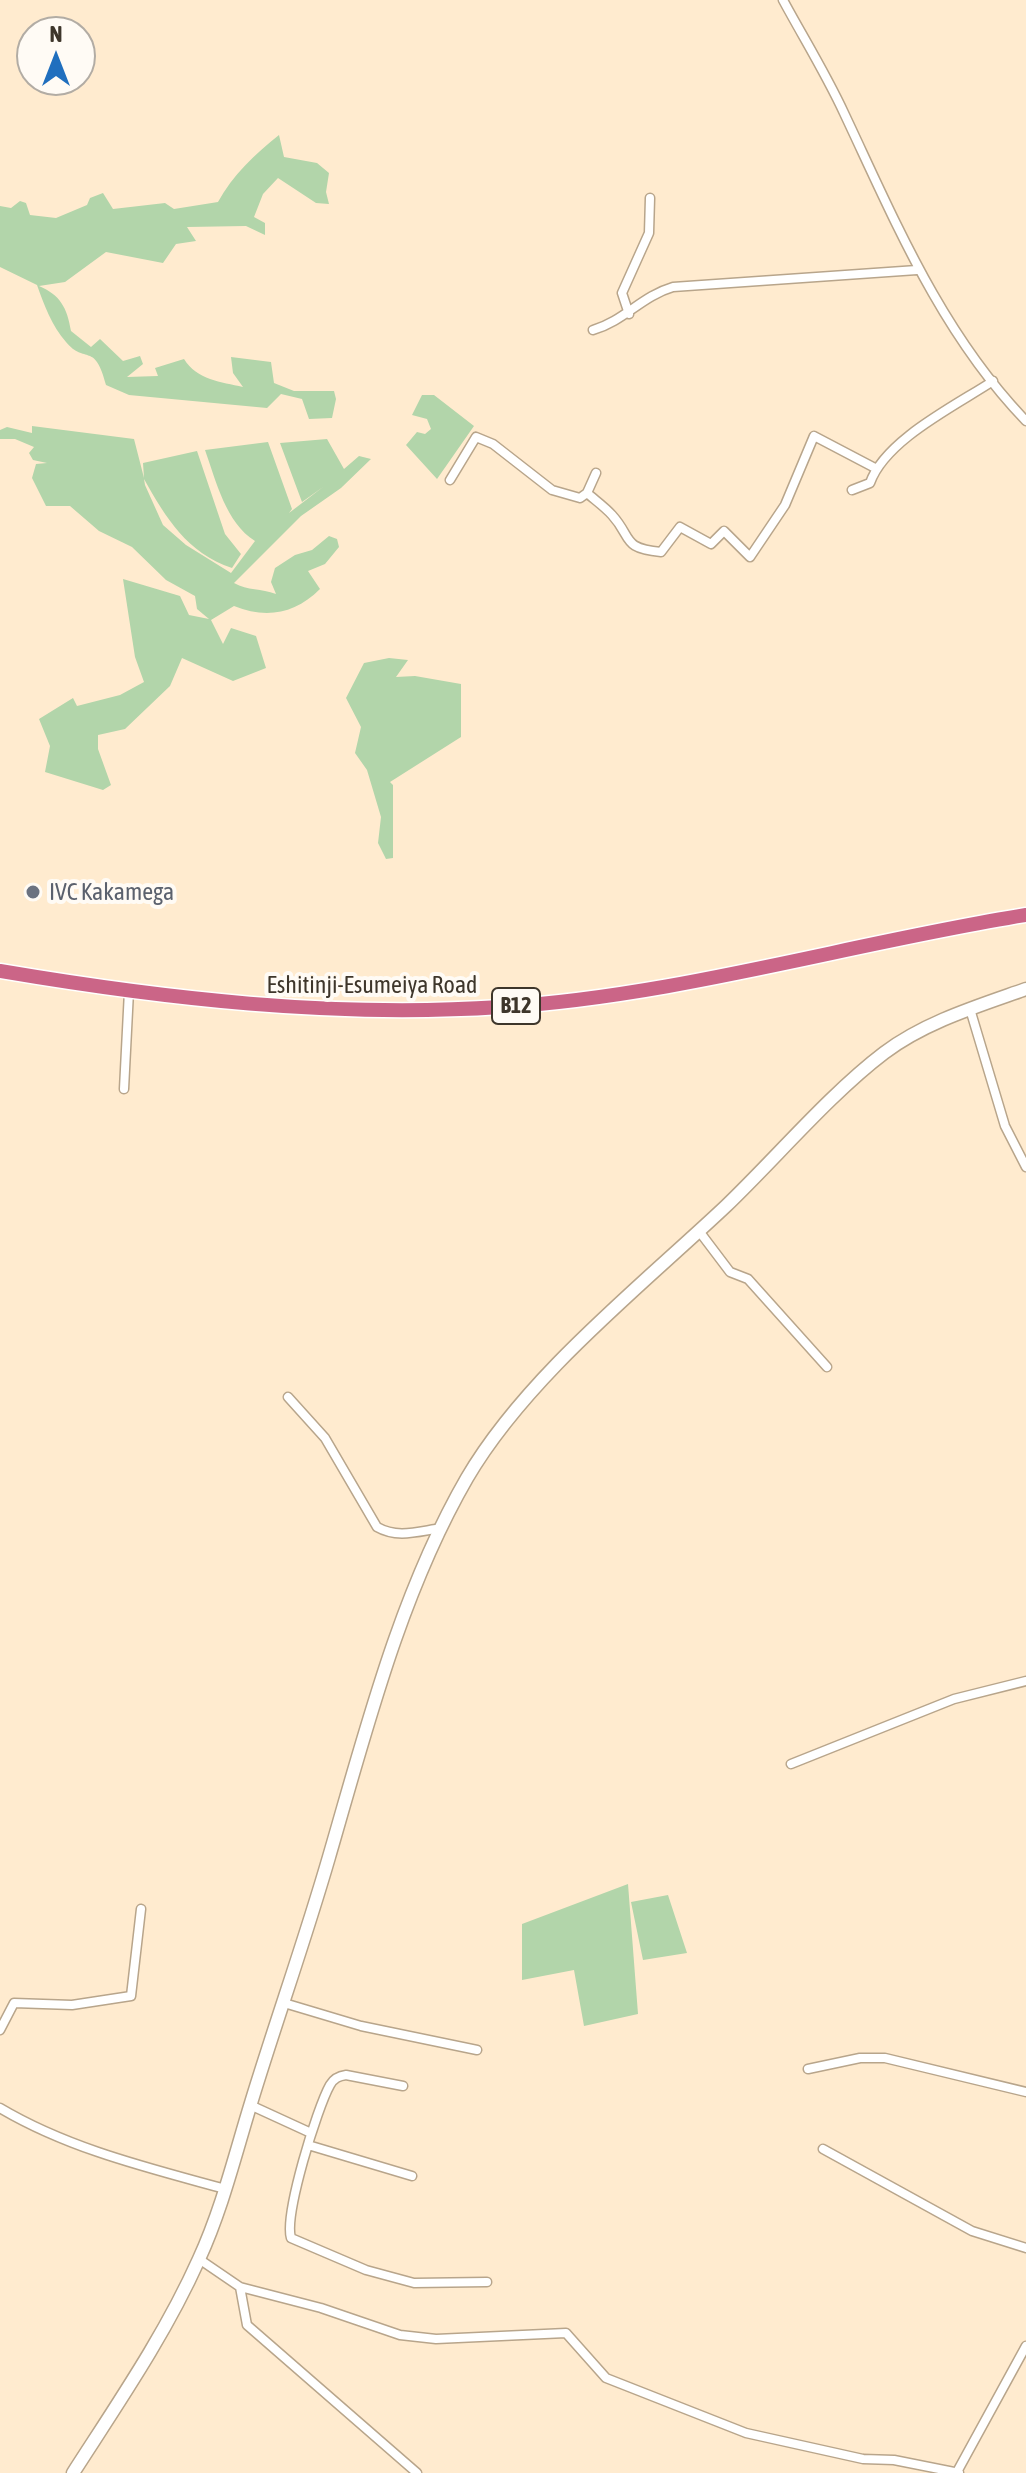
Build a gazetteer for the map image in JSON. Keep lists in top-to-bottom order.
{
  "streets": {
    "highway": ["Eshitinji-Esumeiya Road", "B12"]
  },
  "places": ["IVC Kakamega"],
  "north": "top"
}
